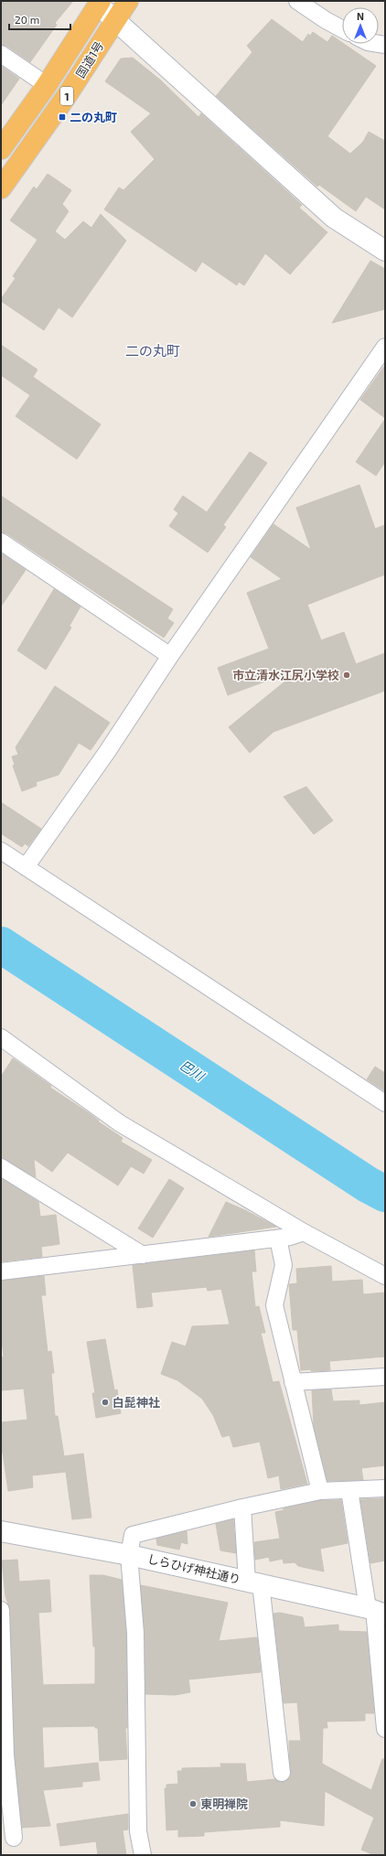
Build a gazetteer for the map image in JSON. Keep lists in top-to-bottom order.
{
  "streets": {
    "highway": ["国道1号", "1"],
    "street": ["しらひげ神社通り"]
  },
  "districts": ["二の丸町"],
  "water": ["巴川"],
  "places": {
    "transit": ["二の丸町"],
    "other": ["市立清水江尻小学校", "白髭神社", "東明禅院"]
  },
  "scale_bar": "20 m",
  "north": "top"
}
